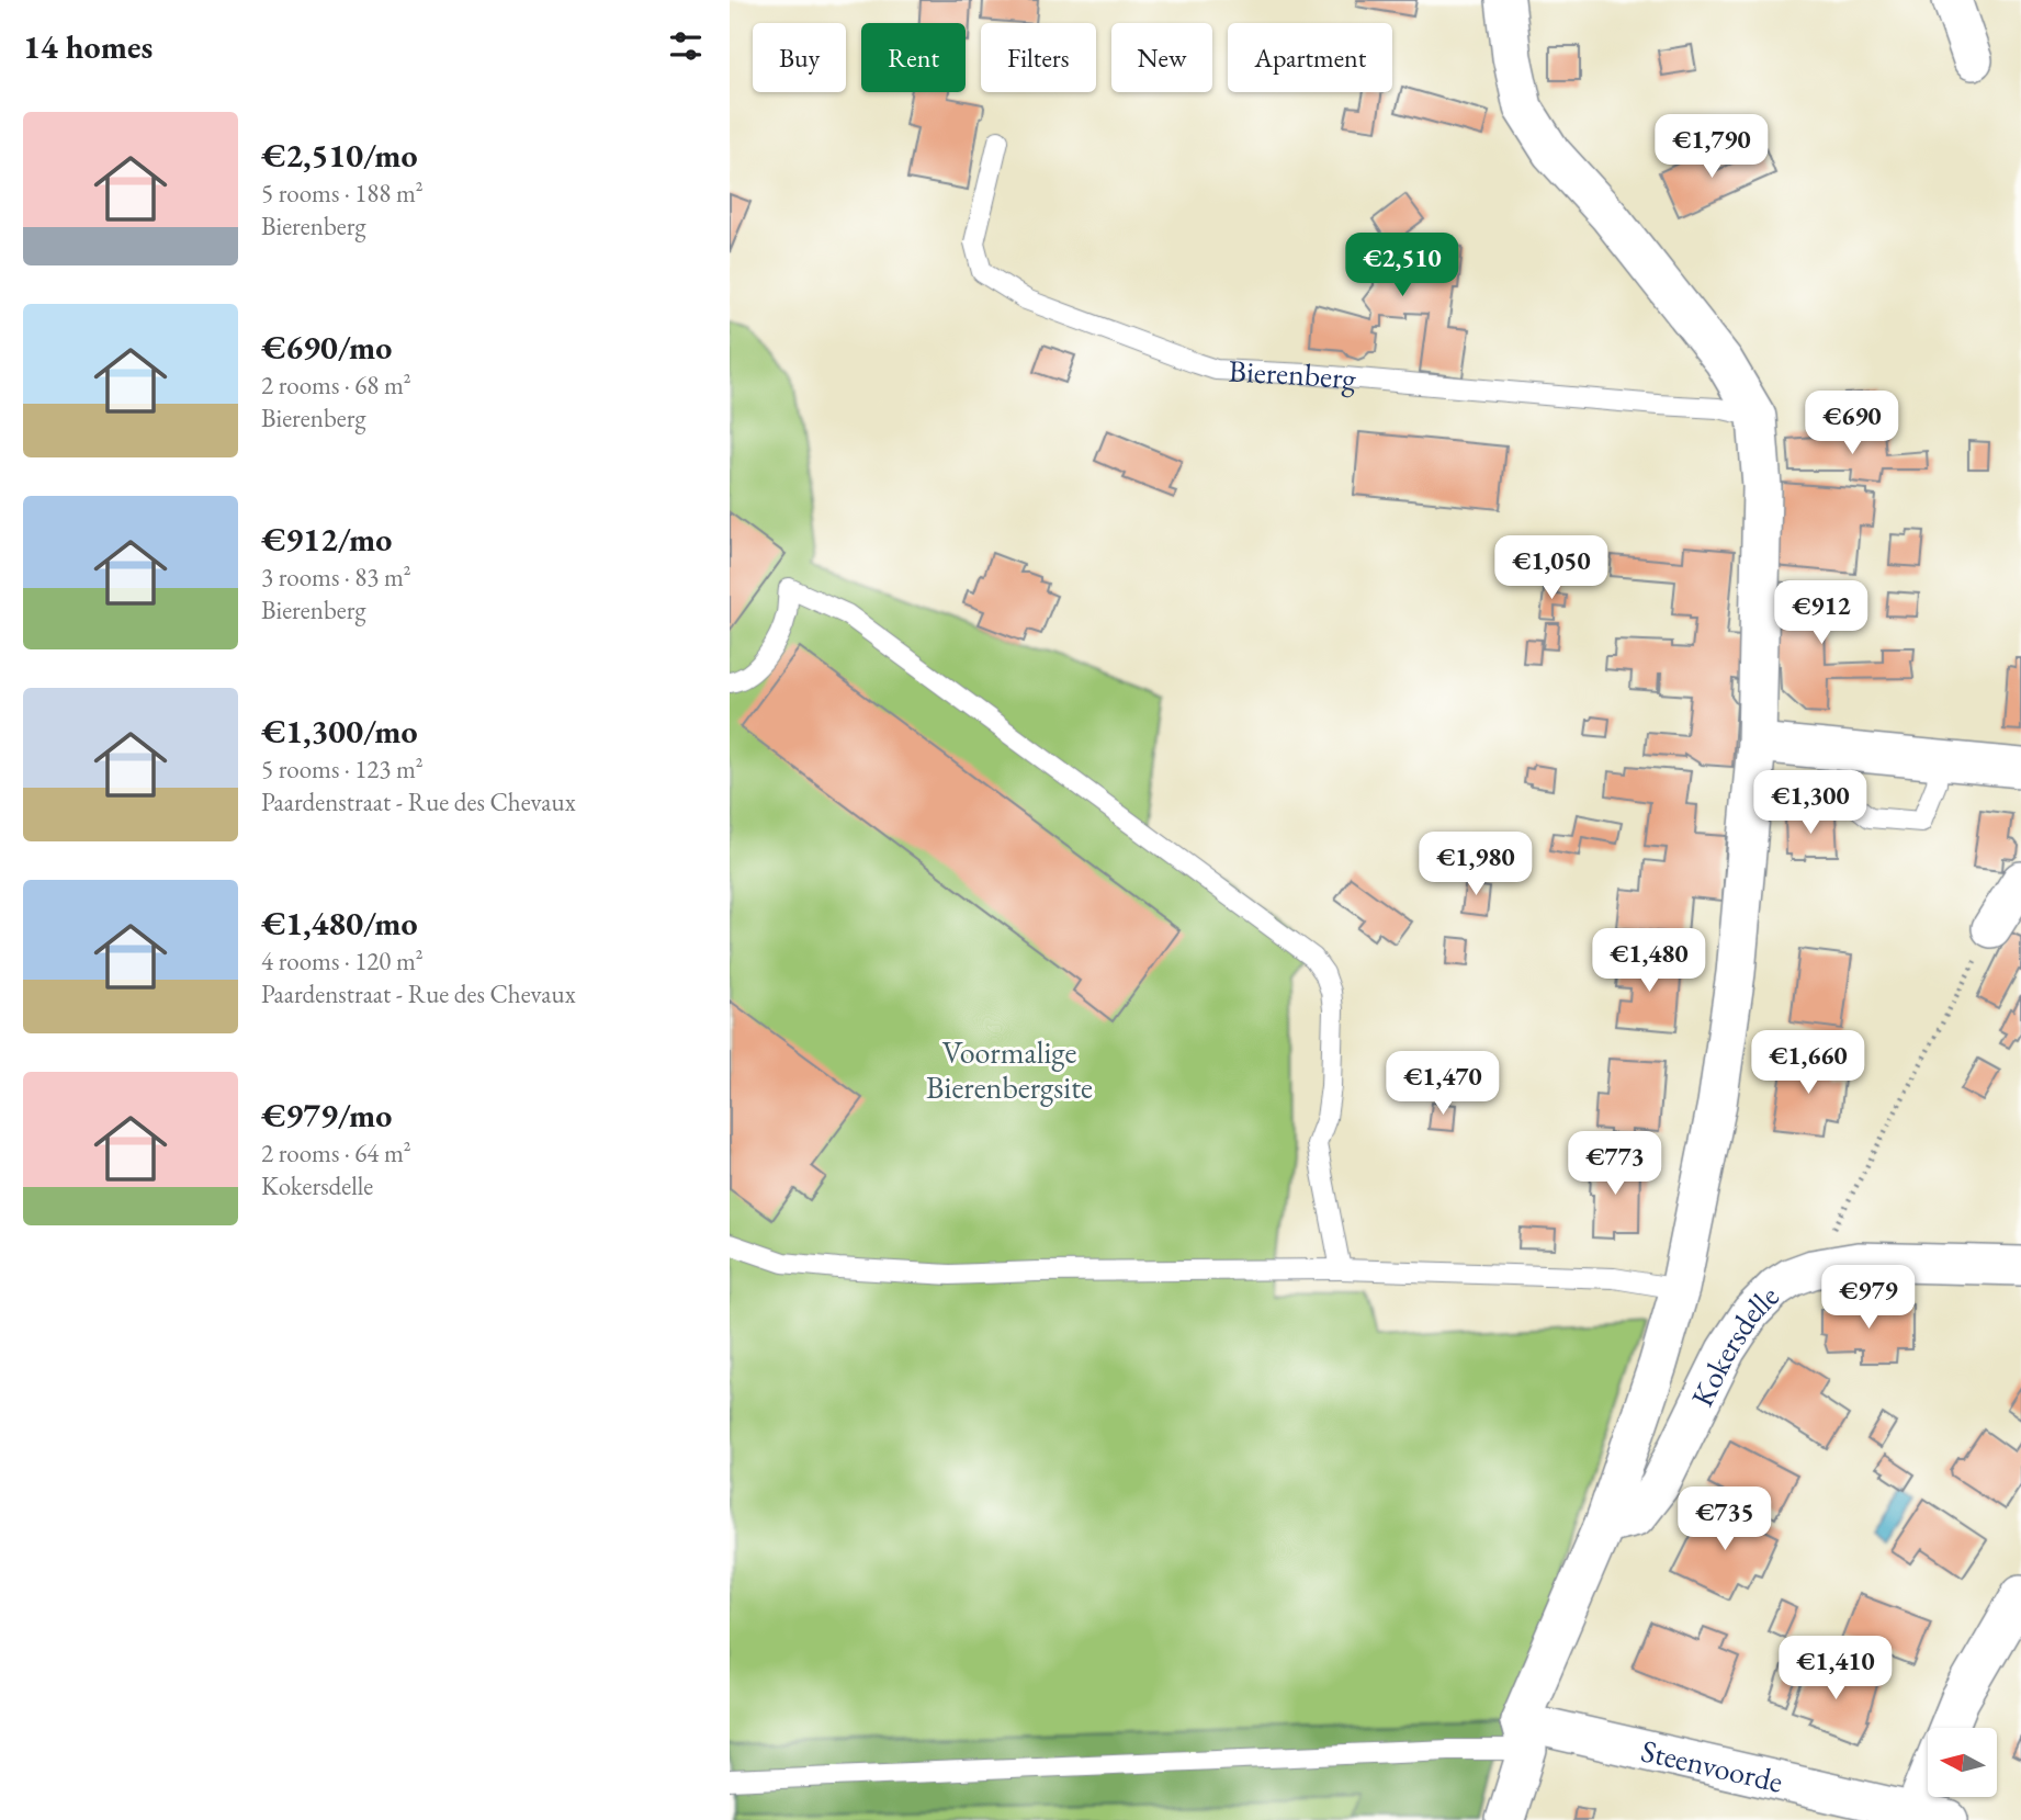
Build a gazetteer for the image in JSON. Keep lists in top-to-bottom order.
{
  "streets": {
    "street": ["Kokersdelle", "Steenvoorde"],
    "lane": ["Bierenberg"]
  },
  "parks": ["Voormalige Bierenbergsite"],
  "north": "left",
  "page": {
    "heading": "14 homes",
    "chip": [
      "Buy",
      "Rent",
      "Filters",
      "New",
      "Apartment"
    ],
    "list": [
      {
        "name": "€2,510/mo",
        "note": "5 rooms · 188 m² · Bierenberg"
      },
      {
        "name": "€690/mo",
        "note": "2 rooms · 68 m² · Bierenberg"
      },
      {
        "name": "€912/mo",
        "note": "3 rooms · 83 m² · Bierenberg"
      },
      {
        "name": "€1,300/mo",
        "note": "5 rooms · 123 m² · Paardenstraat - Rue des Chevaux"
      },
      {
        "name": "€1,480/mo",
        "note": "4 rooms · 120 m² · Paardenstraat - Rue des Chevaux"
      },
      {
        "name": "€979/mo",
        "note": "2 rooms · 64 m² · Kokersdelle"
      }
    ],
    "price": [
      "€1,790",
      "€2,510",
      "€690",
      "€1,050",
      "€912",
      "€1,300",
      "€1,980",
      "€1,480",
      "€1,660",
      "€1,470",
      "€773",
      "€979",
      "€735",
      "€1,410"
    ]
  }
}
